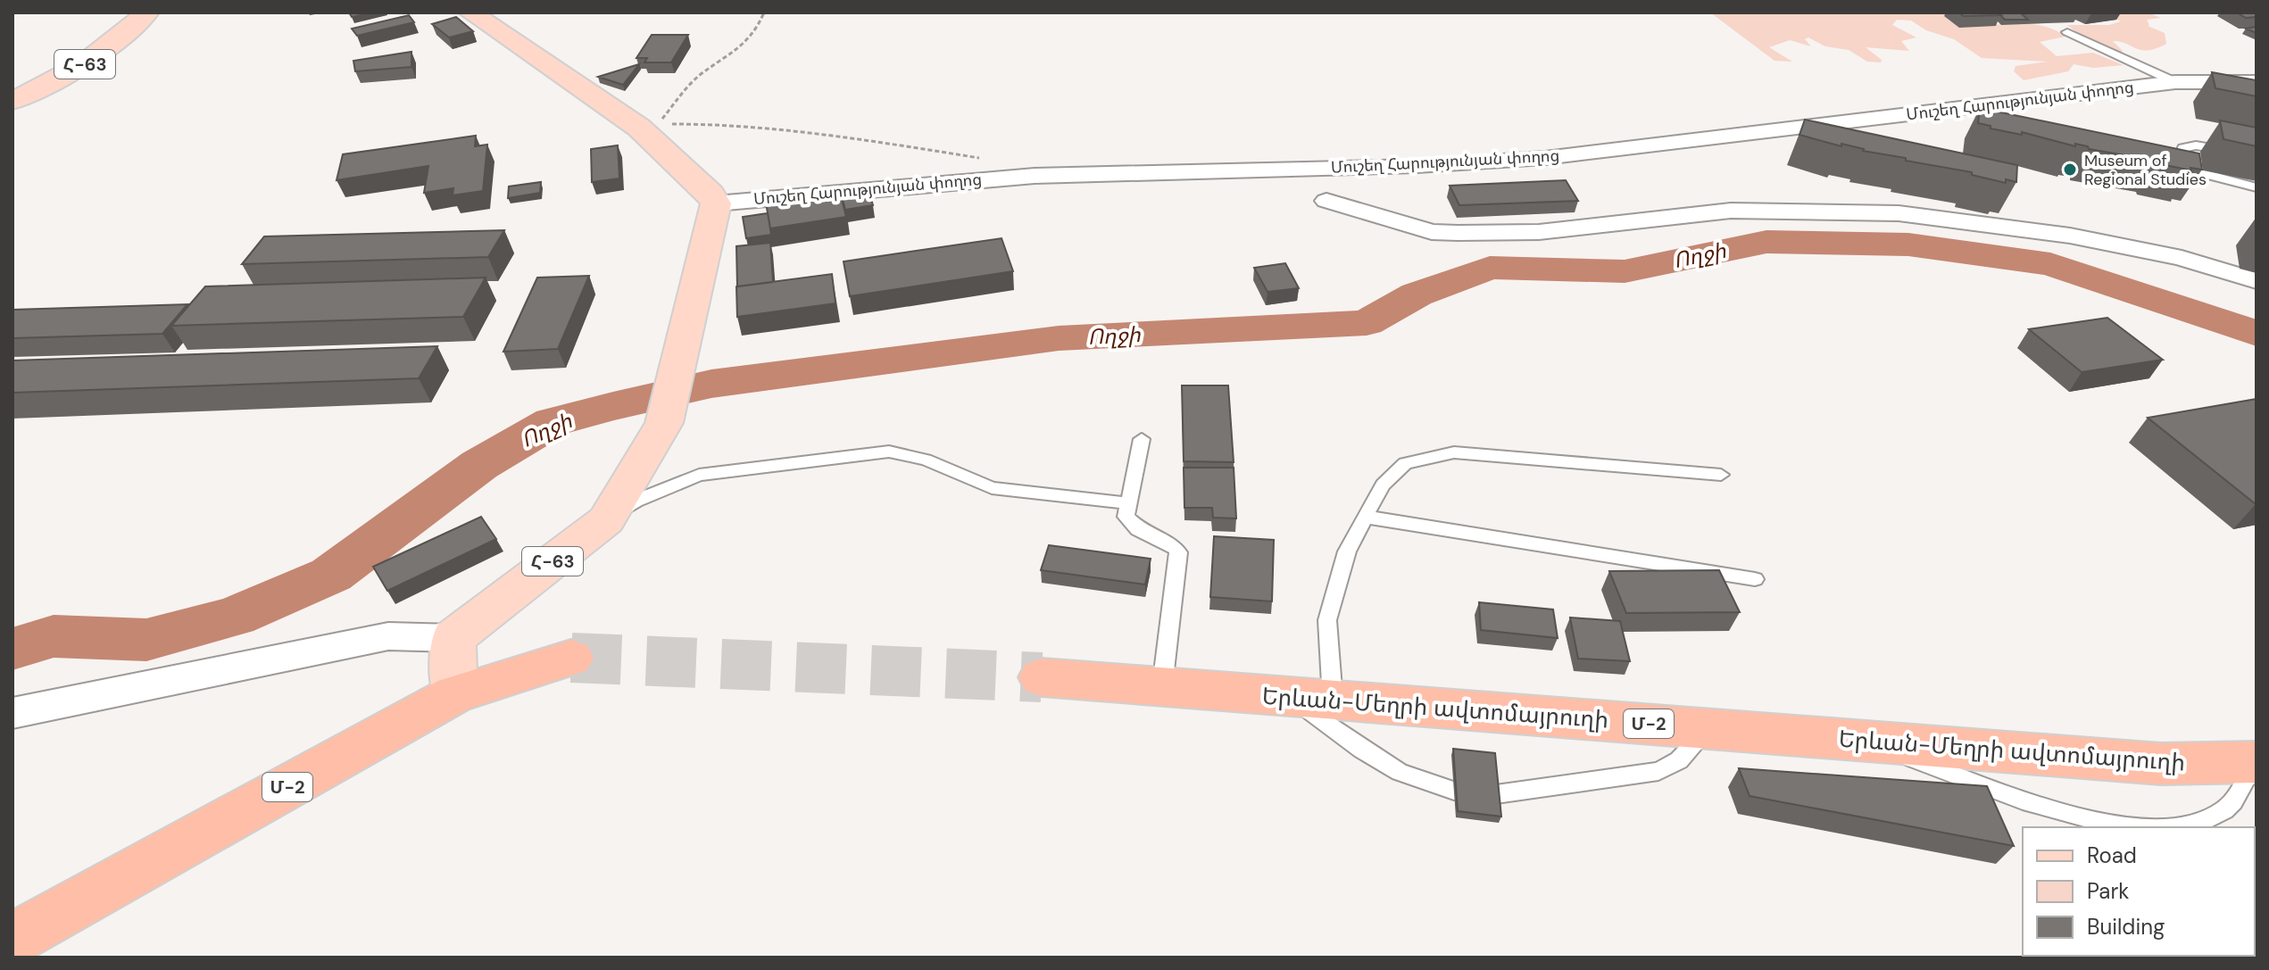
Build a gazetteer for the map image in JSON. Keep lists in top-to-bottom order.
{
  "streets": {
    "highway": ["Երևան-Մեղրի ավտոմայրուղի", "Մ-2"],
    "main road": ["Հ-63"],
    "street": ["Մուշեղ Հարությունյան փողոց"]
  },
  "crossings": [
    ["Հ-63", "Մուշեղ Հարությունյան փողոց"]
  ],
  "water": ["Ողջի"],
  "places": ["Museum of Regional Studies"],
  "legend": ["Road", "Park", "Building"]
}
